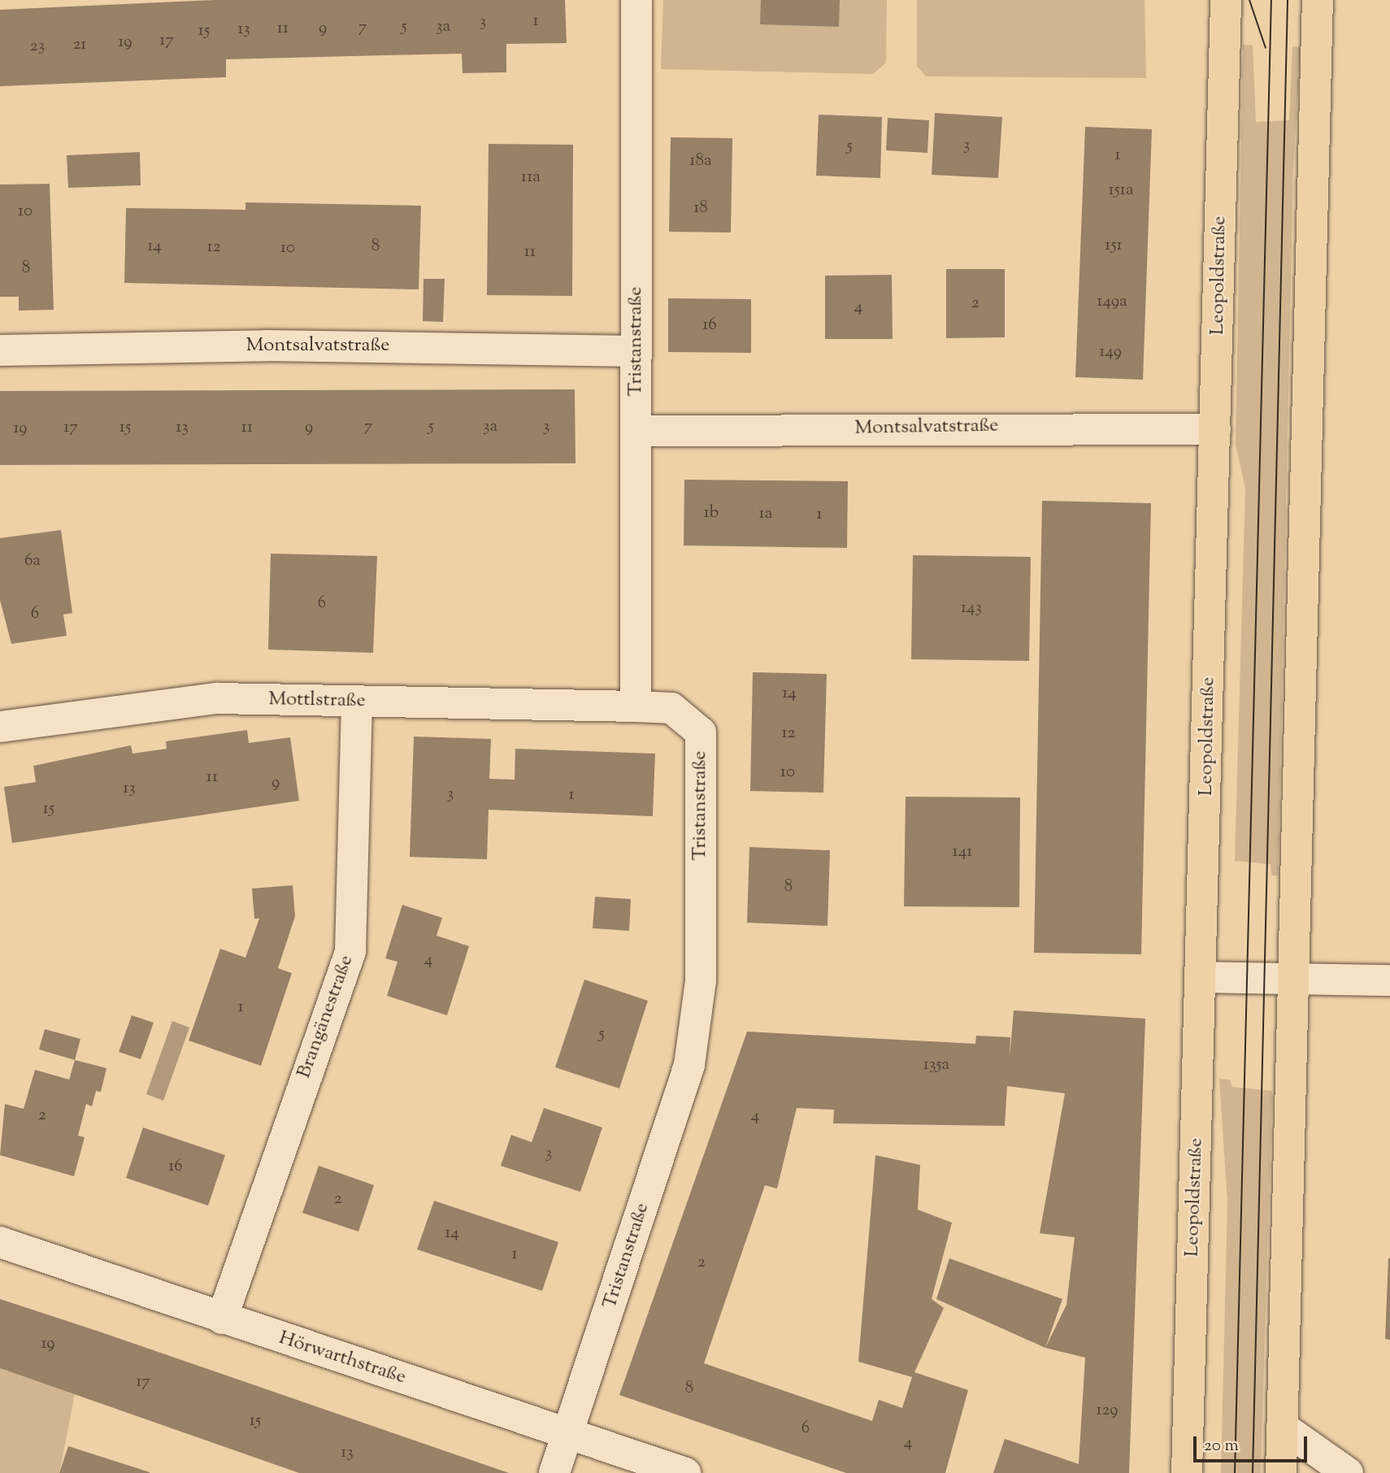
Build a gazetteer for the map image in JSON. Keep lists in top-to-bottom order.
{
  "streets": {
    "main road": ["Leopoldstraße"],
    "street": [
      "Tristanstraße",
      "Montsalvatstraße",
      "Mottlstraße",
      "Brangänestraße",
      "Hörwarthstraße"
    ]
  },
  "crossings": [
    ["Leopoldstraße", "Montsalvatstraße"],
    ["Tristanstraße", "Montsalvatstraße"],
    ["Tristanstraße", "Mottlstraße"],
    ["Tristanstraße", "Hörwarthstraße"],
    ["Mottlstraße", "Brangänestraße"],
    ["Brangänestraße", "Hörwarthstraße"]
  ],
  "house_numbers": [
    "1",
    "3",
    "5",
    "3a",
    "7",
    "11",
    "9",
    "13",
    "15",
    "17",
    "19",
    "21",
    "23",
    "3",
    "5",
    "1",
    "18a",
    "11a",
    "151a",
    "18",
    "10",
    "151",
    "14",
    "8",
    "12",
    "10",
    "11",
    "8",
    "149a",
    "2",
    "4",
    "16",
    "149",
    "7",
    "5",
    "3a",
    "3",
    "17",
    "15",
    "13",
    "11",
    "9",
    "19",
    "1b",
    "1a",
    "1",
    "6a",
    "6",
    "143",
    "6",
    "14",
    "12",
    "10",
    "11",
    "9",
    "13",
    "3",
    "1",
    "15",
    "141",
    "8",
    "4",
    "1",
    "5",
    "135a",
    "2",
    "4",
    "3",
    "16",
    "2",
    "14",
    "1",
    "2",
    "19",
    "17",
    "8",
    "129",
    "15",
    "6",
    "4",
    "13"
  ],
  "scale_bar": "20 m"
}
